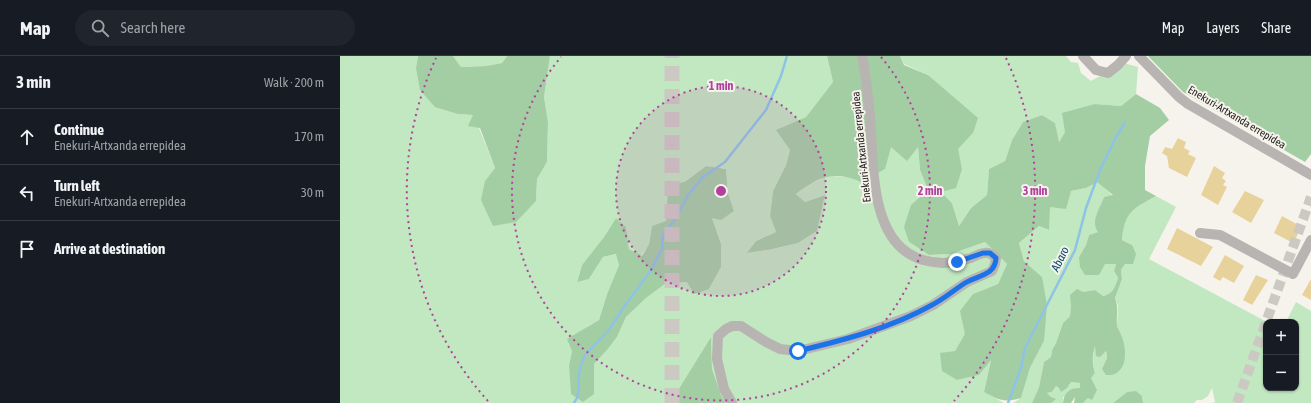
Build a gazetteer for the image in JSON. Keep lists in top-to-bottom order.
{
  "streets": {
    "street": ["Enekuri-Artxanda errepidea"]
  },
  "water": ["Abaro"],
  "page": {
    "header": "Map",
    "search": "Search here",
    "nav": ["Map", "Layers", "Share"],
    "heading": ["3 min", "Walk · 200 m"],
    "list": [
      ["Continue", "Enekuri-Artxanda errepidea", "170 m"],
      ["Turn left", "Enekuri-Artxanda errepidea", "30 m"],
      "Arrive at destination"
    ],
    "map_buttons": ["+", "−"]
  },
  "rings": ["1 min", "2 min", "3 min"]
}
